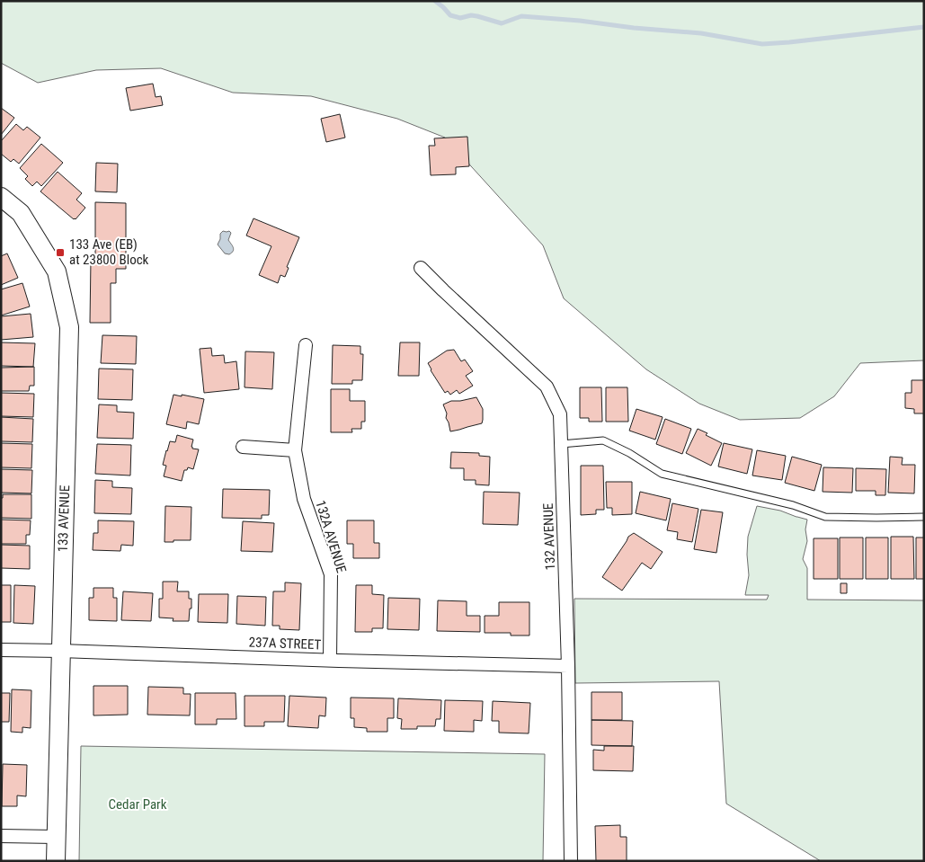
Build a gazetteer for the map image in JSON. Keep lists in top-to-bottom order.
{
  "streets": {
    "street": [
      "133 AVENUE",
      "132A AVENUE",
      "132 AVENUE",
      "237A STREET"
    ]
  },
  "crossings": [
    ["133 AVENUE", "237A STREET"],
    ["132A AVENUE", "237A STREET"],
    ["132 AVENUE", "237A STREET"]
  ],
  "parks": ["Cedar Park"],
  "places": {
    "transit": ["133 Ave (EB) at 23800 Block"]
  }
}
